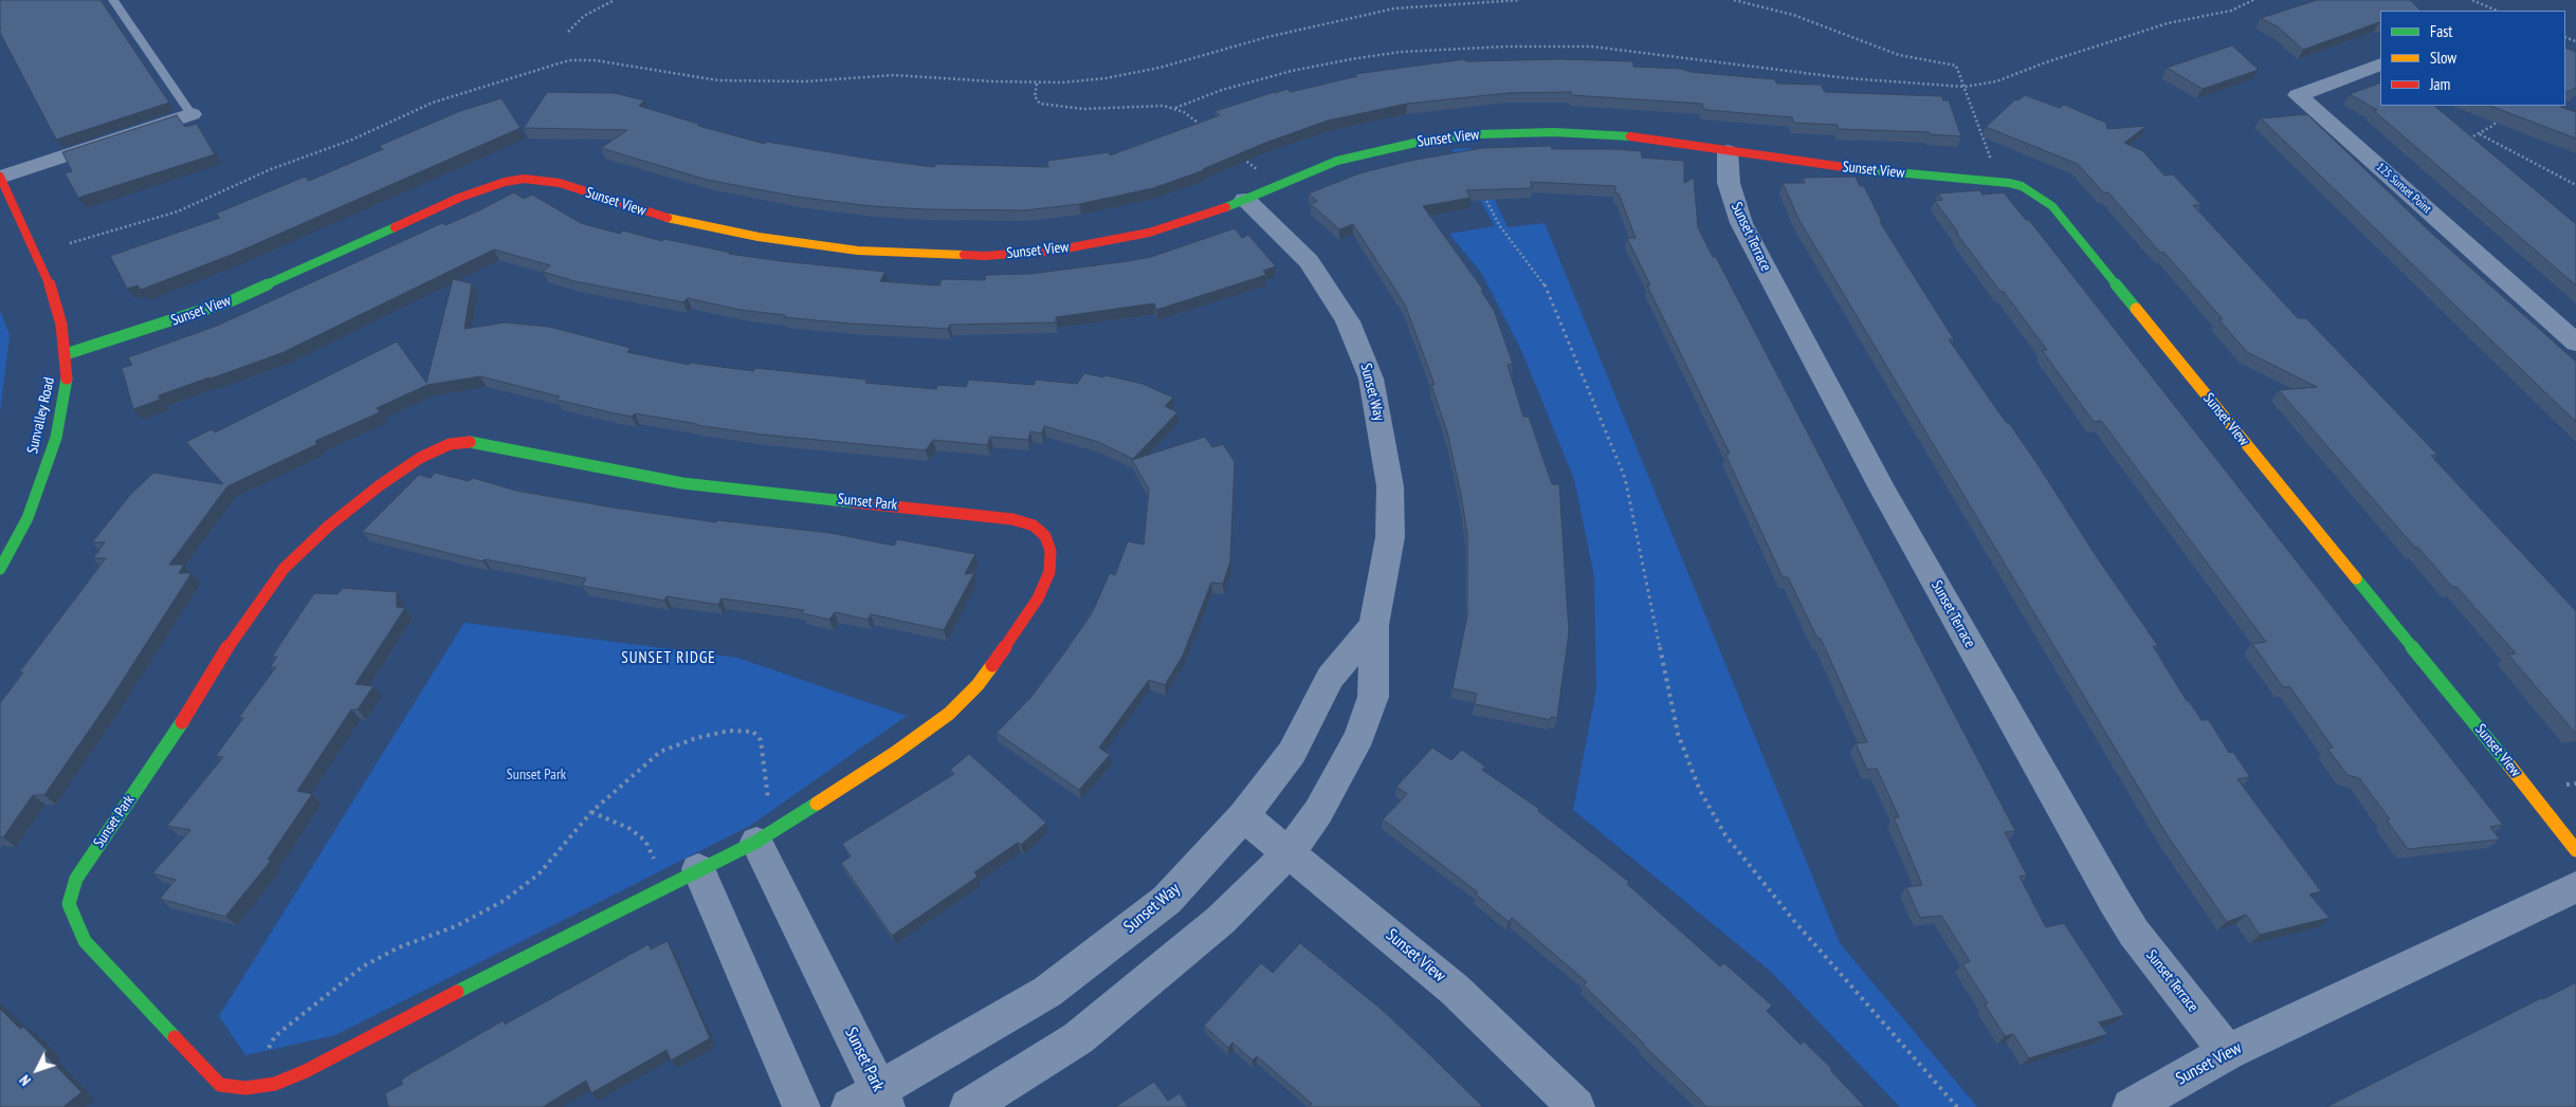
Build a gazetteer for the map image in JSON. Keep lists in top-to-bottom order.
{
  "streets": {
    "street": [
      "Sunset View",
      "125 Sunset Point",
      "Sunset Terrace",
      "Sunset Way",
      "Sunvalley Road",
      "Sunset Park"
    ]
  },
  "crossings": [
    ["Sunset View", "Sunset Terrace"],
    ["Sunset View", "Sunset Way"],
    ["Sunset View", "Sunvalley Road"],
    ["Sunset Way", "Sunset Park"]
  ],
  "districts": ["SUNSET RIDGE"],
  "parks": ["Sunset Park"],
  "legend": ["Fast", "Slow", "Jam"],
  "north": "bottom left"
}
